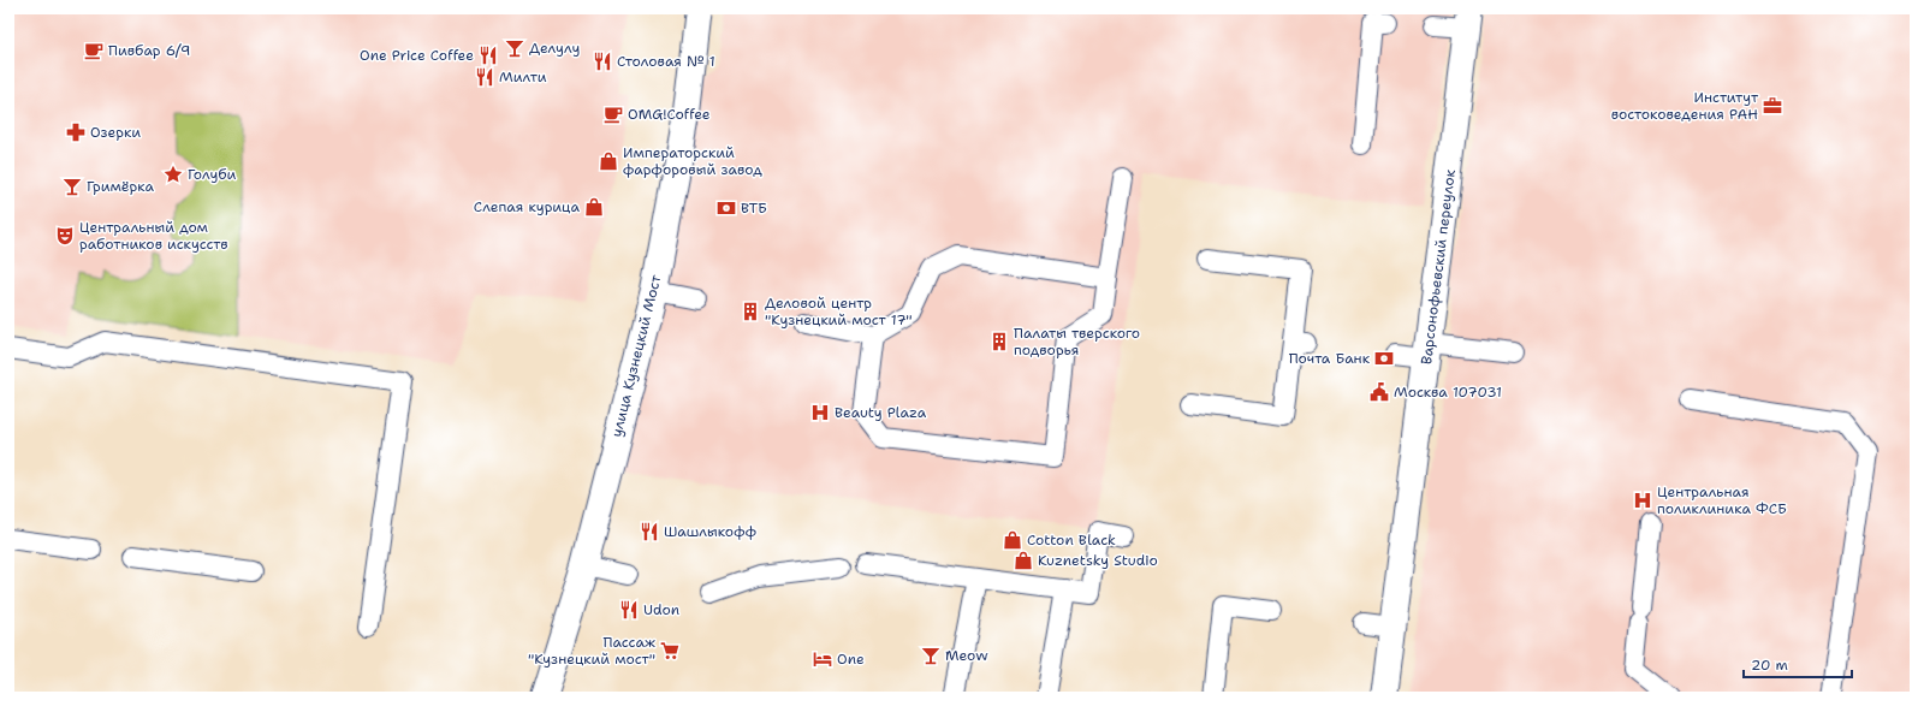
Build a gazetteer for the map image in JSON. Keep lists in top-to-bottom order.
{
  "streets": {
    "street": ["Варсонофьевский переулок", "улица Кузнецкий Мост"]
  },
  "places": {
    "bar": ["Делулу", "Гримёрка", "Meow"],
    "cafe": ["Пивбар 6/9", "OMG!Coffee"],
    "restaurant": [
      "One Price Coffee",
      "Столовая № 1",
      "Милти",
      "Шашлыкофф",
      "Udon"
    ],
    "office": ["Институт востоковедения РАН"],
    "pharmacy": ["Озерки"],
    "shop": [
      "Императорский фарфоровый завод",
      "Слепая курица",
      "Cotton Black",
      "Kuznetsky Studio"
    ],
    "place": ["Голуби"],
    "bank": ["ВТБ", "Почта Банк"],
    "theatre": ["Центральный дом работников искусств"],
    "building": ["Деловой центр \"Кузнецкий мост 17\"", "Палаты тверского подворья"],
    "public building": ["Москва 107031"],
    "hospital": ["Beauty Plaza", "Центральная поликлиника ФСБ"],
    "supermarket": ["Пассаж \"Кузнецкий мост\""],
    "hotel": ["One"]
  },
  "scale_bar": "20 m"
}
